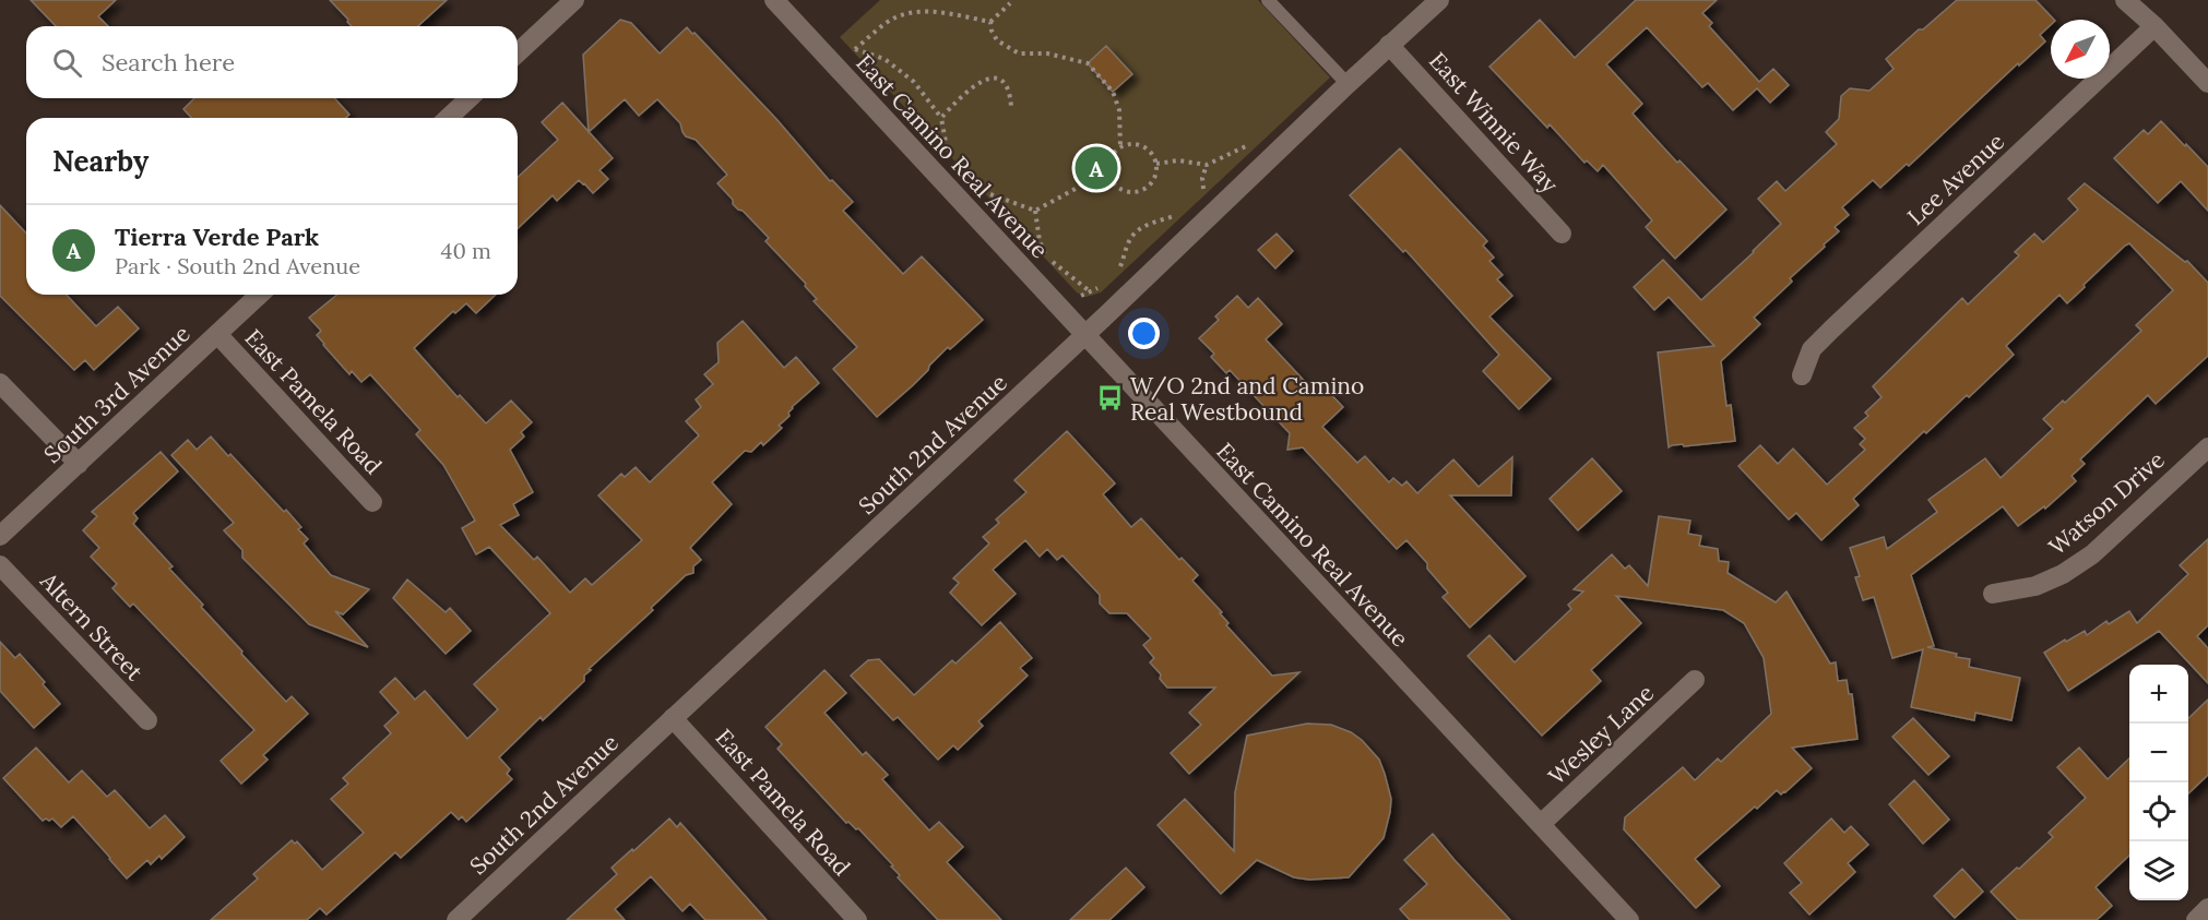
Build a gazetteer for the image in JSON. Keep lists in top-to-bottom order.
{
  "streets": {
    "street": [
      "East Winnie Way",
      "East Camino Real Avenue",
      "Lee Avenue",
      "South 3rd Avenue",
      "East Pamela Road",
      "South 2nd Avenue",
      "Watson Drive",
      "Altern Street",
      "Wesley Lane"
    ]
  },
  "crossings": [
    ["East Winnie Way", "South 2nd Avenue"],
    ["East Camino Real Avenue", "South 2nd Avenue"],
    ["East Camino Real Avenue", "Wesley Lane"],
    ["South 3rd Avenue", "East Pamela Road"],
    ["East Pamela Road", "South 2nd Avenue"]
  ],
  "places": {
    "bus stop": ["W/O 2nd and Camino Real Westbound"]
  },
  "north": "bottom left",
  "page": {
    "search": "Search here",
    "heading": "Nearby",
    "pins": "A",
    "list": [
      {
        "mark": "A",
        "name": "Tierra Verde Park",
        "note": "Park · South 2nd Avenue",
        "value": "40 m"
      }
    ],
    "map_buttons": ["+", "−"]
  }
}
